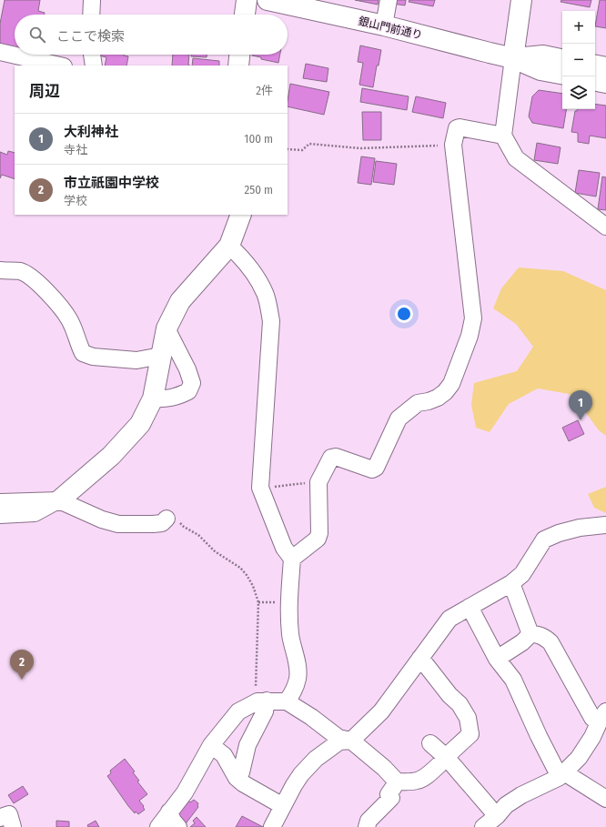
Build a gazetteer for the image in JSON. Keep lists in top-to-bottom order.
{
  "streets": {
    "street": ["銀山門前通り"]
  },
  "page": {
    "map_buttons": ["+", "−"],
    "search": "ここで検索",
    "heading": ["周辺", "2件"],
    "list": [
      {
        "mark": "1",
        "name": "大利神社",
        "note": "寺社",
        "value": "100 m"
      },
      {
        "mark": "2",
        "name": "市立祇園中学校",
        "note": "学校",
        "value": "250 m"
      }
    ],
    "pins": ["1", "2"]
  }
}
